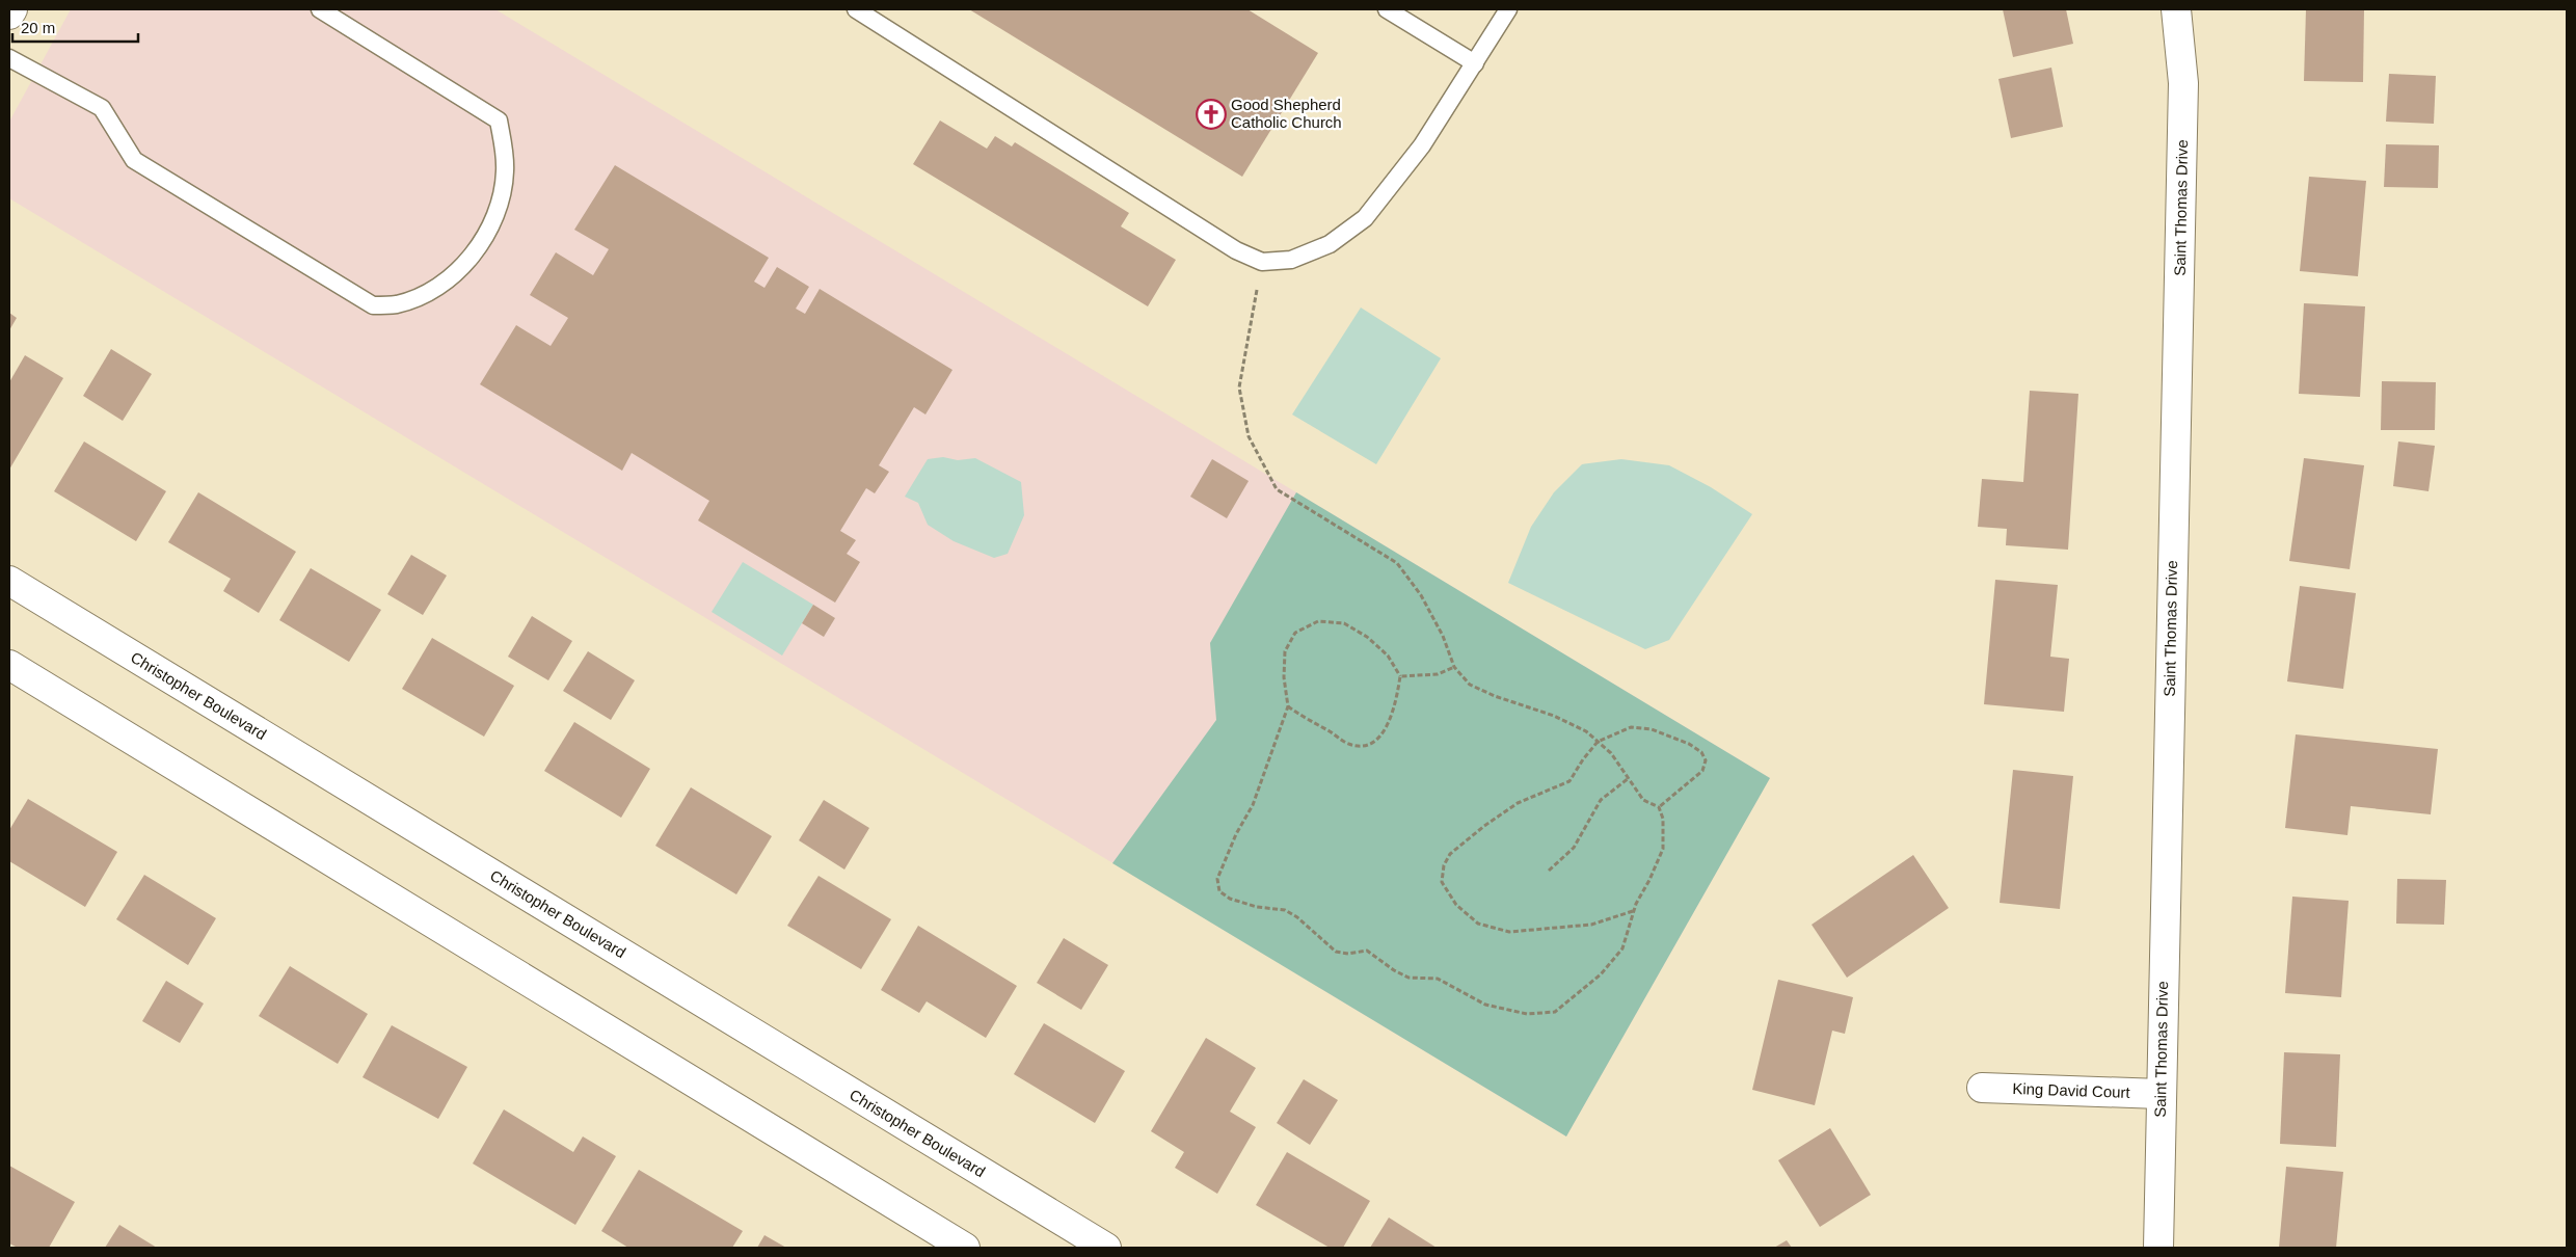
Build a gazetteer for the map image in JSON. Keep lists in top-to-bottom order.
{
  "streets": {
    "street": ["Saint Thomas Drive", "Christopher Boulevard", "King David Court"]
  },
  "crossings": [
    ["Saint Thomas Drive", "King David Court"]
  ],
  "places": {
    "church": ["Good Shepherd Catholic Church"]
  },
  "scale_bar": "20 m"
}
